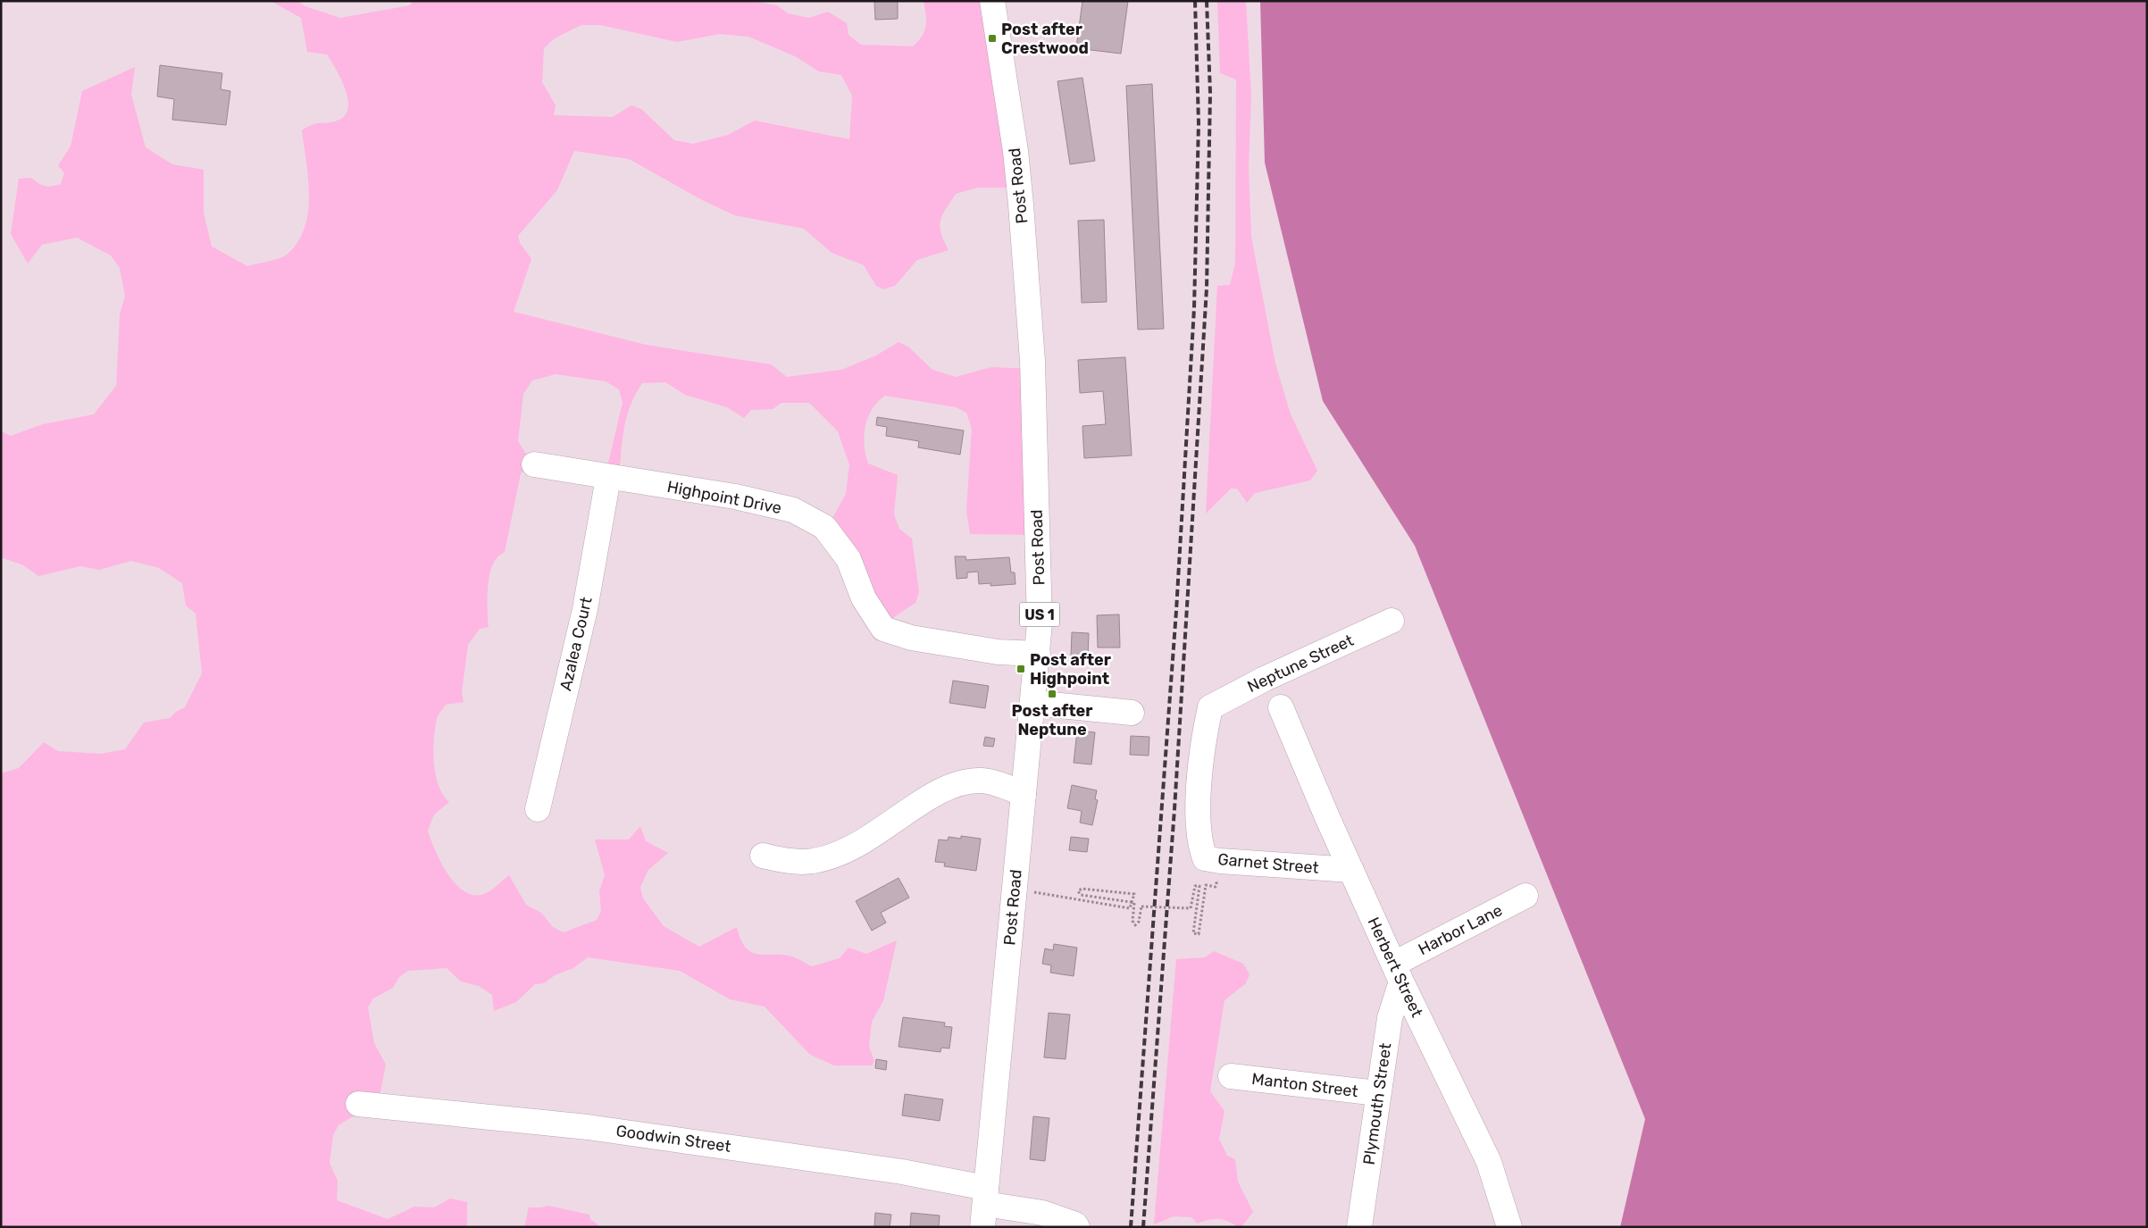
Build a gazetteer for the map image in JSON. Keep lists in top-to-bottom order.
{
  "streets": {
    "street": [
      "Post Road",
      "Highpoint Drive",
      "US 1",
      "Azalea Court",
      "Neptune Street",
      "Garnet Street",
      "Harbor Lane",
      "Herbert Street",
      "Manton Street",
      "Plymouth Street",
      "Goodwin Street"
    ]
  },
  "crossings": [
    ["Post Road", "Highpoint Drive"],
    ["Post Road", "Goodwin Street"],
    ["Highpoint Drive", "Azalea Court"],
    ["Neptune Street", "Garnet Street"],
    ["Garnet Street", "Herbert Street"],
    ["Harbor Lane", "Herbert Street"],
    ["Harbor Lane", "Plymouth Street"],
    ["Herbert Street", "Plymouth Street"],
    ["Manton Street", "Plymouth Street"]
  ],
  "places": {
    "transit": ["Post after Crestwood", "Post after Highpoint", "Post after Neptune"]
  }
}
